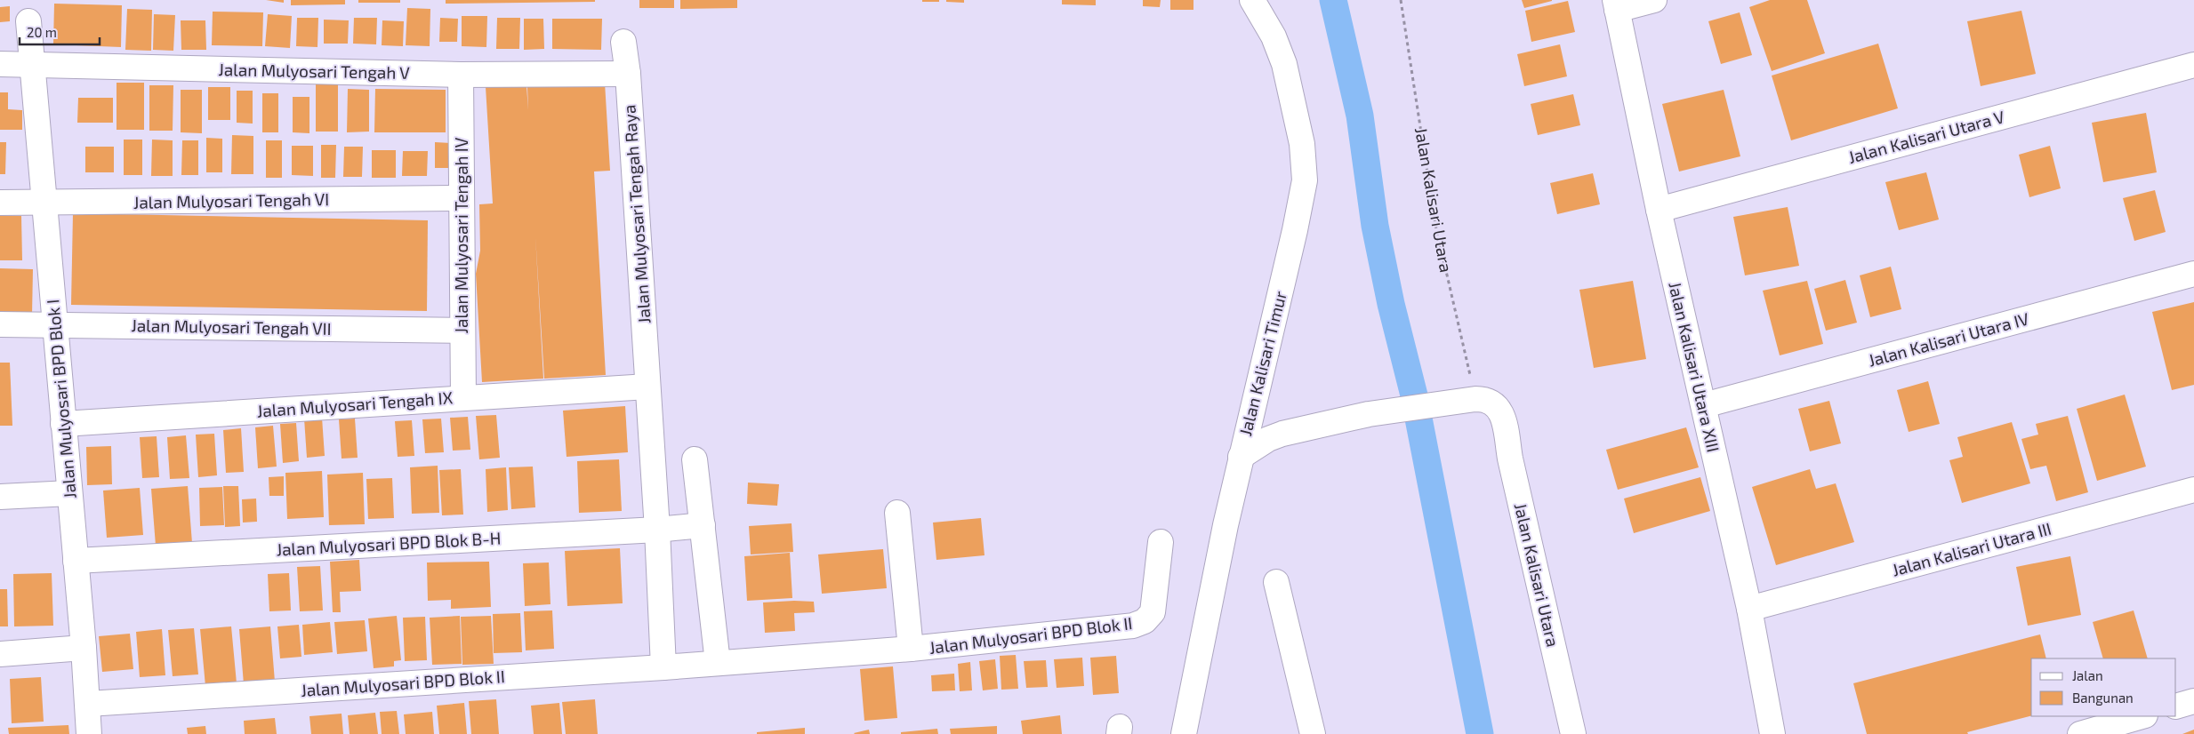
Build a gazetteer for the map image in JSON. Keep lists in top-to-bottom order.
{
  "streets": {
    "street": [
      "Jalan Mulyosari Tengah V",
      "Jalan Kalisari Utara V",
      "Jalan Kalisari Utara",
      "Jalan Mulyosari Tengah VI",
      "Jalan Mulyosari Tengah Raya",
      "Jalan Mulyosari Tengah IV",
      "Jalan Mulyosari Tengah VII",
      "Jalan Kalisari Utara IV",
      "Jalan Kalisari Timur",
      "Jalan Kalisari Utara XIII",
      "Jalan Mulyosari BPD Blok I",
      "Jalan Mulyosari Tengah IX",
      "Jalan Mulyosari BPD Blok B-H",
      "Jalan Kalisari Utara III",
      "Jalan Mulyosari BPD Blok II"
    ]
  },
  "crossings": [
    ["Jalan Mulyosari Tengah V", "Jalan Mulyosari Tengah Raya"],
    ["Jalan Mulyosari Tengah V", "Jalan Mulyosari Tengah IV"],
    ["Jalan Mulyosari Tengah V", "Jalan Mulyosari BPD Blok I"],
    ["Jalan Kalisari Utara V", "Jalan Kalisari Utara XIII"],
    ["Jalan Mulyosari Tengah VI", "Jalan Mulyosari Tengah IV"],
    ["Jalan Mulyosari Tengah VI", "Jalan Mulyosari BPD Blok I"],
    ["Jalan Mulyosari Tengah Raya", "Jalan Mulyosari Tengah IX"],
    ["Jalan Mulyosari Tengah Raya", "Jalan Mulyosari BPD Blok B-H"],
    ["Jalan Mulyosari Tengah Raya", "Jalan Mulyosari BPD Blok II"],
    ["Jalan Mulyosari Tengah IV", "Jalan Mulyosari Tengah VII"],
    ["Jalan Mulyosari Tengah IV", "Jalan Mulyosari Tengah IX"],
    ["Jalan Mulyosari Tengah VII", "Jalan Mulyosari BPD Blok I"],
    ["Jalan Kalisari Utara IV", "Jalan Kalisari Utara XIII"],
    ["Jalan Kalisari Utara XIII", "Jalan Kalisari Utara III"],
    ["Jalan Mulyosari BPD Blok I", "Jalan Mulyosari Tengah IX"],
    ["Jalan Mulyosari BPD Blok I", "Jalan Mulyosari BPD Blok B-H"],
    ["Jalan Mulyosari BPD Blok I", "Jalan Mulyosari BPD Blok II"]
  ],
  "legend": ["Jalan", "Bangunan"],
  "scale_bar": "20 m"
}
